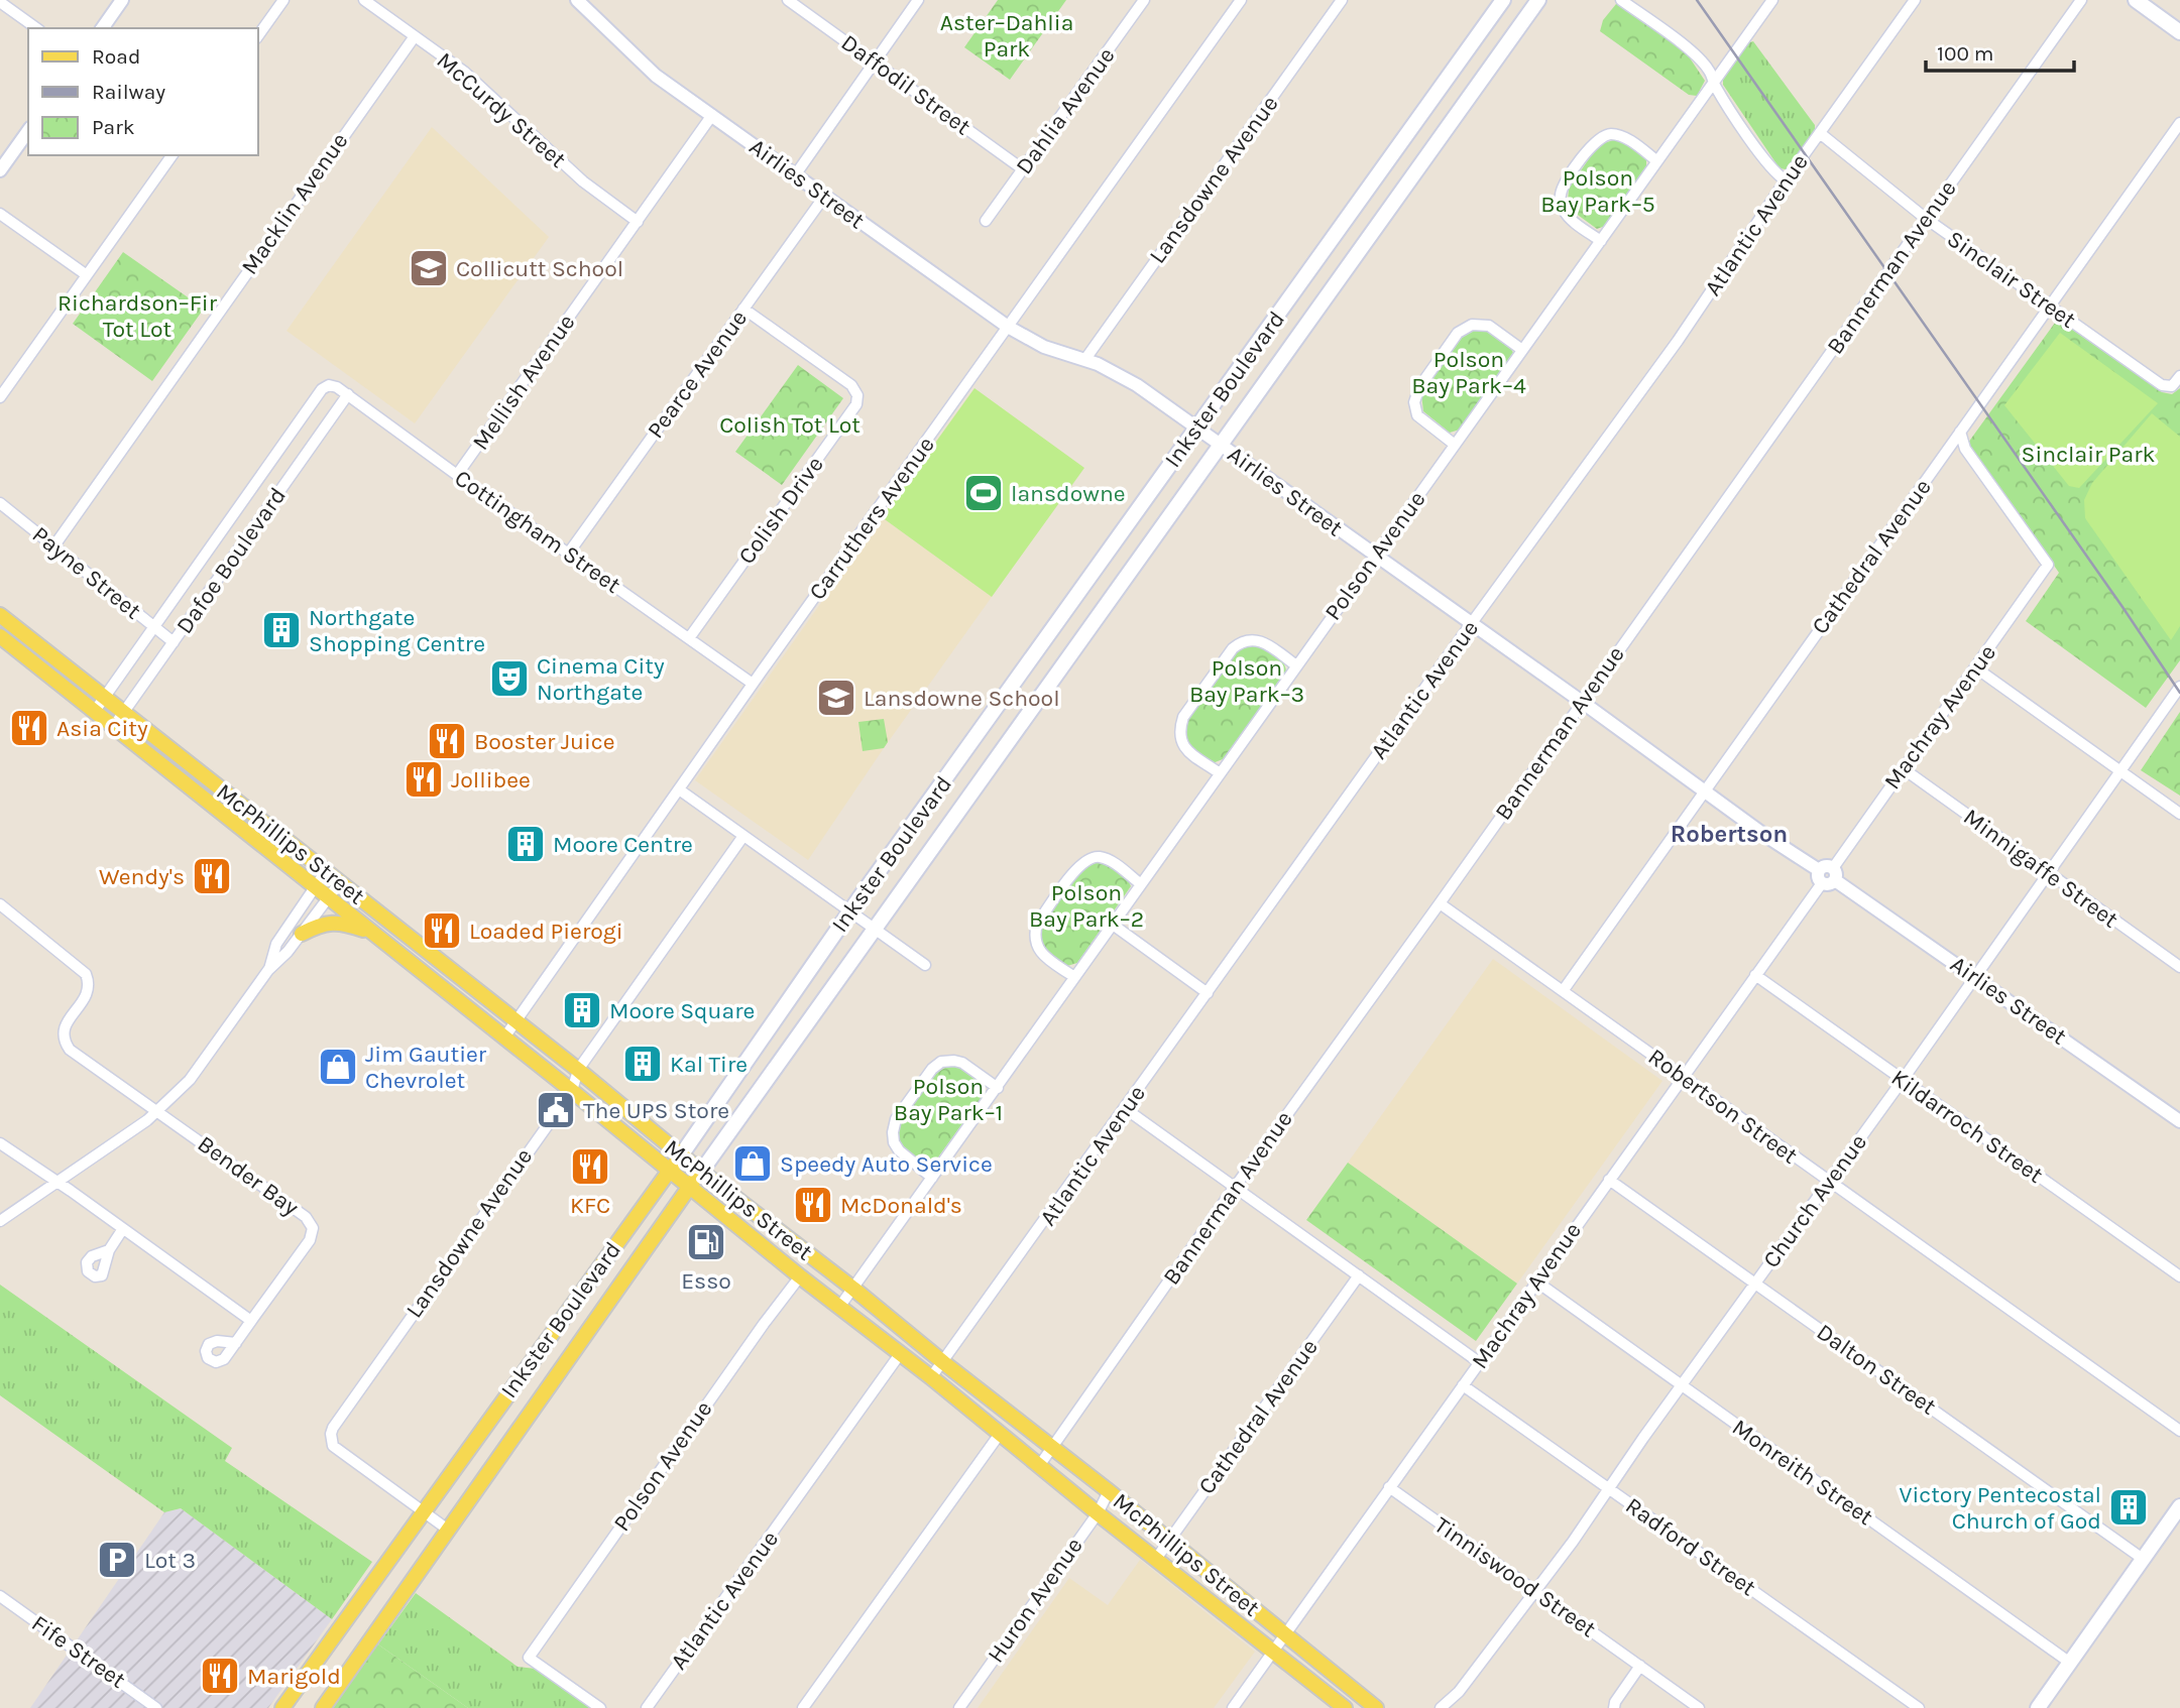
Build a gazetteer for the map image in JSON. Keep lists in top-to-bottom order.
{
  "streets": {
    "main road": ["Inkster Boulevard", "McPhillips Street"],
    "street": [
      "Daffodil Street",
      "McCurdy Street",
      "Dahlia Avenue",
      "Lansdowne Avenue",
      "Airlies Street",
      "Macklin Avenue",
      "Atlantic Avenue",
      "Bannerman Avenue",
      "Sinclair Street",
      "Pearce Avenue",
      "Mellish Avenue",
      "Colish Drive",
      "Carruthers Avenue",
      "Cottingham Street",
      "Polson Avenue",
      "Cathedral Avenue",
      "Dafoe Boulevard",
      "Payne Street",
      "Machray Avenue",
      "Minnigaffe Street",
      "Robertson Street",
      "Kildarroch Street",
      "Bender Bay",
      "Church Avenue",
      "Dalton Street",
      "Monreith Street",
      "Radford Street",
      "Tinniswood Street",
      "Huron Avenue",
      "Fife Street"
    ]
  },
  "crossings": [
    ["Daffodil Street", "Dahlia Avenue"],
    ["McCurdy Street", "Macklin Avenue"],
    ["McCurdy Street", "Mellish Avenue"],
    ["Lansdowne Avenue", "Airlies Street"],
    ["Lansdowne Avenue", "Inkster Boulevard"],
    ["Lansdowne Avenue", "McPhillips Street"],
    ["Airlies Street", "Atlantic Avenue"],
    ["Airlies Street", "Bannerman Avenue"],
    ["Airlies Street", "Pearce Avenue"],
    ["Airlies Street", "Mellish Avenue"],
    ["Airlies Street", "Inkster Boulevard"],
    ["Airlies Street", "Carruthers Avenue"],
    ["Airlies Street", "Polson Avenue"],
    ["Airlies Street", "Cathedral Avenue"],
    ["Airlies Street", "Machray Avenue"],
    ["Airlies Street", "Church Avenue"],
    ["Macklin Avenue", "Payne Street"],
    ["Atlantic Avenue", "Sinclair Street"],
    ["Atlantic Avenue", "McPhillips Street"],
    ["Bannerman Avenue", "Sinclair Street"],
    ["Bannerman Avenue", "McPhillips Street"],
    ["Bannerman Avenue", "Robertson Street"],
    ["Sinclair Street", "Cathedral Avenue"],
    ["Pearce Avenue", "Colish Drive"],
    ["Pearce Avenue", "Cottingham Street"],
    ["Mellish Avenue", "Cottingham Street"],
    ["Inkster Boulevard", "McPhillips Street"],
    ["Colish Drive", "Cottingham Street"],
    ["Carruthers Avenue", "Cottingham Street"],
    ["Carruthers Avenue", "McPhillips Street"],
    ["Cottingham Street", "Dafoe Boulevard"],
    ["Polson Avenue", "McPhillips Street"],
    ["Cathedral Avenue", "Machray Avenue"],
    ["Cathedral Avenue", "McPhillips Street"],
    ["Cathedral Avenue", "Robertson Street"],
    ["Dafoe Boulevard", "Payne Street"],
    ["Dafoe Boulevard", "McPhillips Street"],
    ["Machray Avenue", "McPhillips Street"],
    ["Machray Avenue", "Minnigaffe Street"],
    ["Machray Avenue", "Robertson Street"],
    ["Machray Avenue", "Kildarroch Street"],
    ["Machray Avenue", "Dalton Street"],
    ["Machray Avenue", "Monreith Street"],
    ["Machray Avenue", "Radford Street"],
    ["Machray Avenue", "Tinniswood Street"],
    ["McPhillips Street", "Huron Avenue"],
    ["Minnigaffe Street", "Church Avenue"],
    ["Robertson Street", "Church Avenue"],
    ["Kildarroch Street", "Church Avenue"],
    ["Church Avenue", "Dalton Street"],
    ["Church Avenue", "Monreith Street"],
    ["Church Avenue", "Radford Street"],
    ["Church Avenue", "Tinniswood Street"]
  ],
  "districts": ["Robertson"],
  "parks": [
    "Aster–Dahlia Park",
    "Polson Bay Park–5",
    "Richardson–Fir Tot Lot",
    "Polson Bay Park–4",
    "Colish Tot Lot",
    "Sinclair Park",
    "Polson Bay Park–3",
    "Polson Bay Park–2",
    "Polson Bay Park–1"
  ],
  "places": {
    "school or university": ["Collicutt School", "Lansdowne School"],
    "sports": ["lansdowne"],
    "building": [
      "Northgate Shopping Centre",
      "Moore Centre",
      "Moore Square",
      "Kal Tire",
      "Victory Pentecostal Church of God"
    ],
    "theatre": ["Cinema City Northgate"],
    "restaurant": [
      "Asia City",
      "Booster Juice",
      "Jollibee",
      "Wendy's",
      "Loaded Pierogi",
      "KFC",
      "McDonald's",
      "Marigold"
    ],
    "shop": ["Jim Gautier Chevrolet", "Speedy Auto Service"],
    "public building": ["The UPS Store"],
    "fuel station": ["Esso"],
    "parking": ["Lot 3"]
  },
  "legend": ["Road", "Railway", "Park"],
  "scale_bar": "100 m"
}
